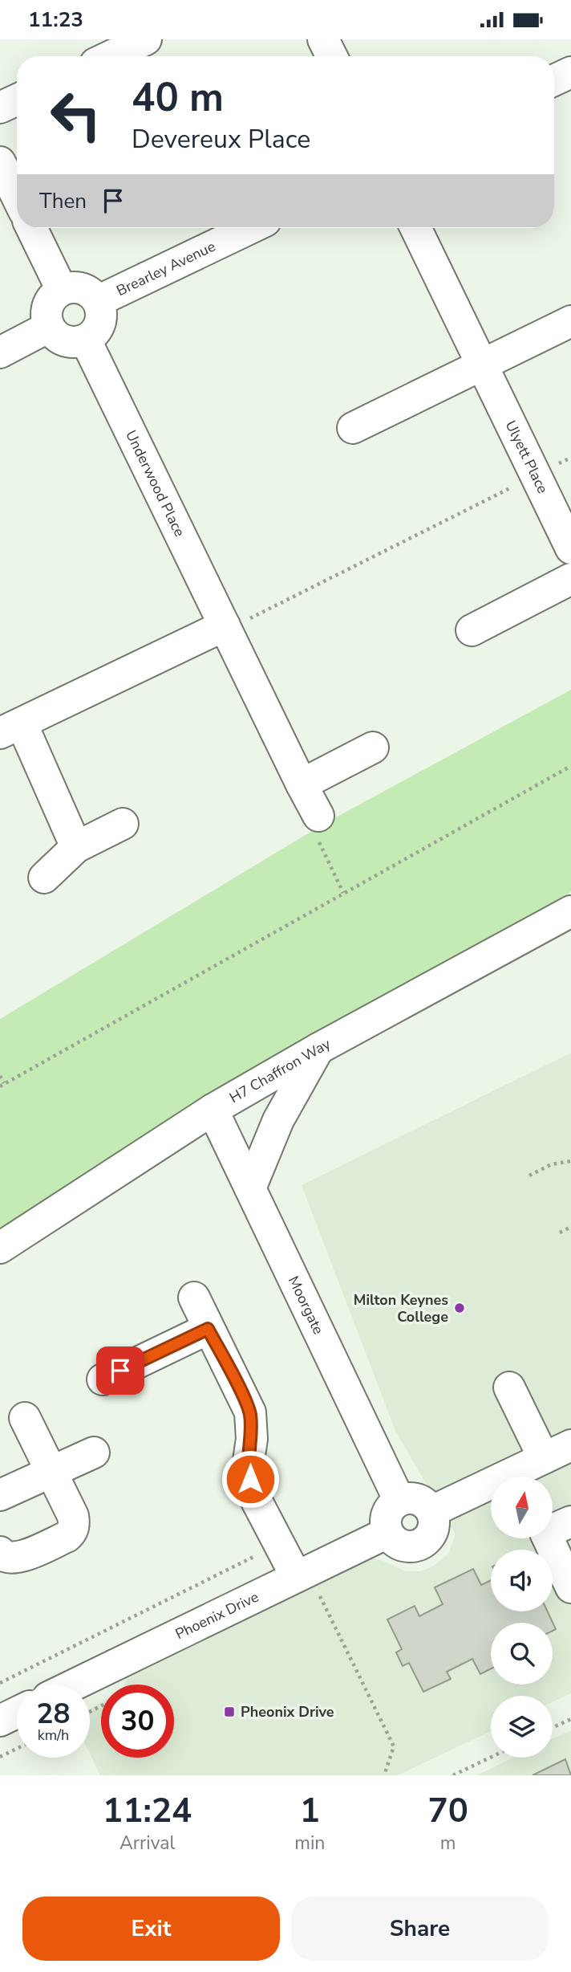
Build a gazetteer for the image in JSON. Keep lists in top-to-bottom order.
{
  "streets": {
    "street": [
      "Brearley Avenue",
      "Ulyett Place",
      "Underwood Place",
      "H7 Chaffron Way",
      "Moorgate",
      "Phoenix Drive"
    ]
  },
  "crossings": [
    ["Brearley Avenue", "Underwood Place"],
    ["H7 Chaffron Way", "Moorgate"],
    ["Moorgate", "Phoenix Drive"]
  ],
  "places": {
    "other": ["Milton Keynes College"],
    "transit": ["Pheonix Drive"]
  },
  "north": "top",
  "page": {
    "status": "11:23",
    "turn": ["40 m", "Devereux Place"],
    "then": "Then",
    "speed": "28 km/h",
    "limit": "30",
    "eta": [
      "11:24",
      "Arrival",
      "1",
      "min",
      "70",
      "m"
    ],
    "buttons": ["Exit", "Share"]
  }
}
